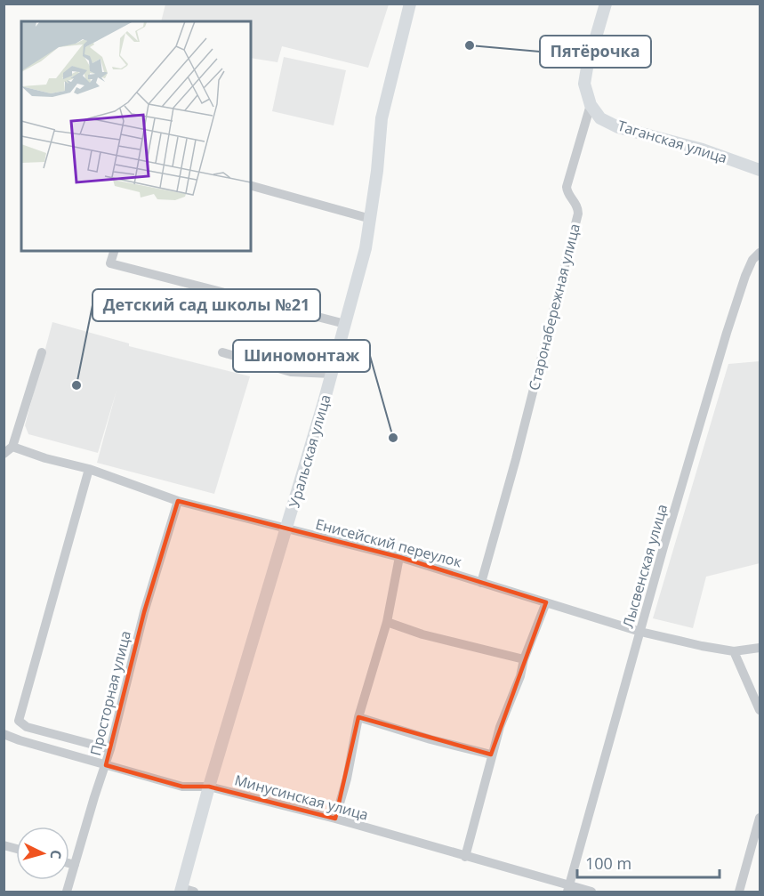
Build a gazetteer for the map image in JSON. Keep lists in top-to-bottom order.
{
  "streets": {
    "main road": ["Таганская улица", "Старонабережная улица", "Уральская улица"],
    "street": [
      "Енисейский переулок",
      "Лысвенская улица",
      "Просторная улица",
      "Минусинская улица"
    ]
  },
  "crossings": [
    ["Таганская улица", "Старонабережная улица"],
    ["Старонабережная улица", "Енисейский переулок"],
    ["Уральская улица", "Енисейский переулок"],
    ["Уральская улица", "Минусинская улица"],
    ["Енисейский переулок", "Лысвенская улица"],
    ["Енисейский переулок", "Просторная улица"],
    ["Лысвенская улица", "Минусинская улица"],
    ["Просторная улица", "Минусинская улица"]
  ],
  "places": ["Пятёрочка", "Детский сад школы №21", "Шиномонтаж"],
  "scale_bar": "100 m",
  "north": "right"
}
